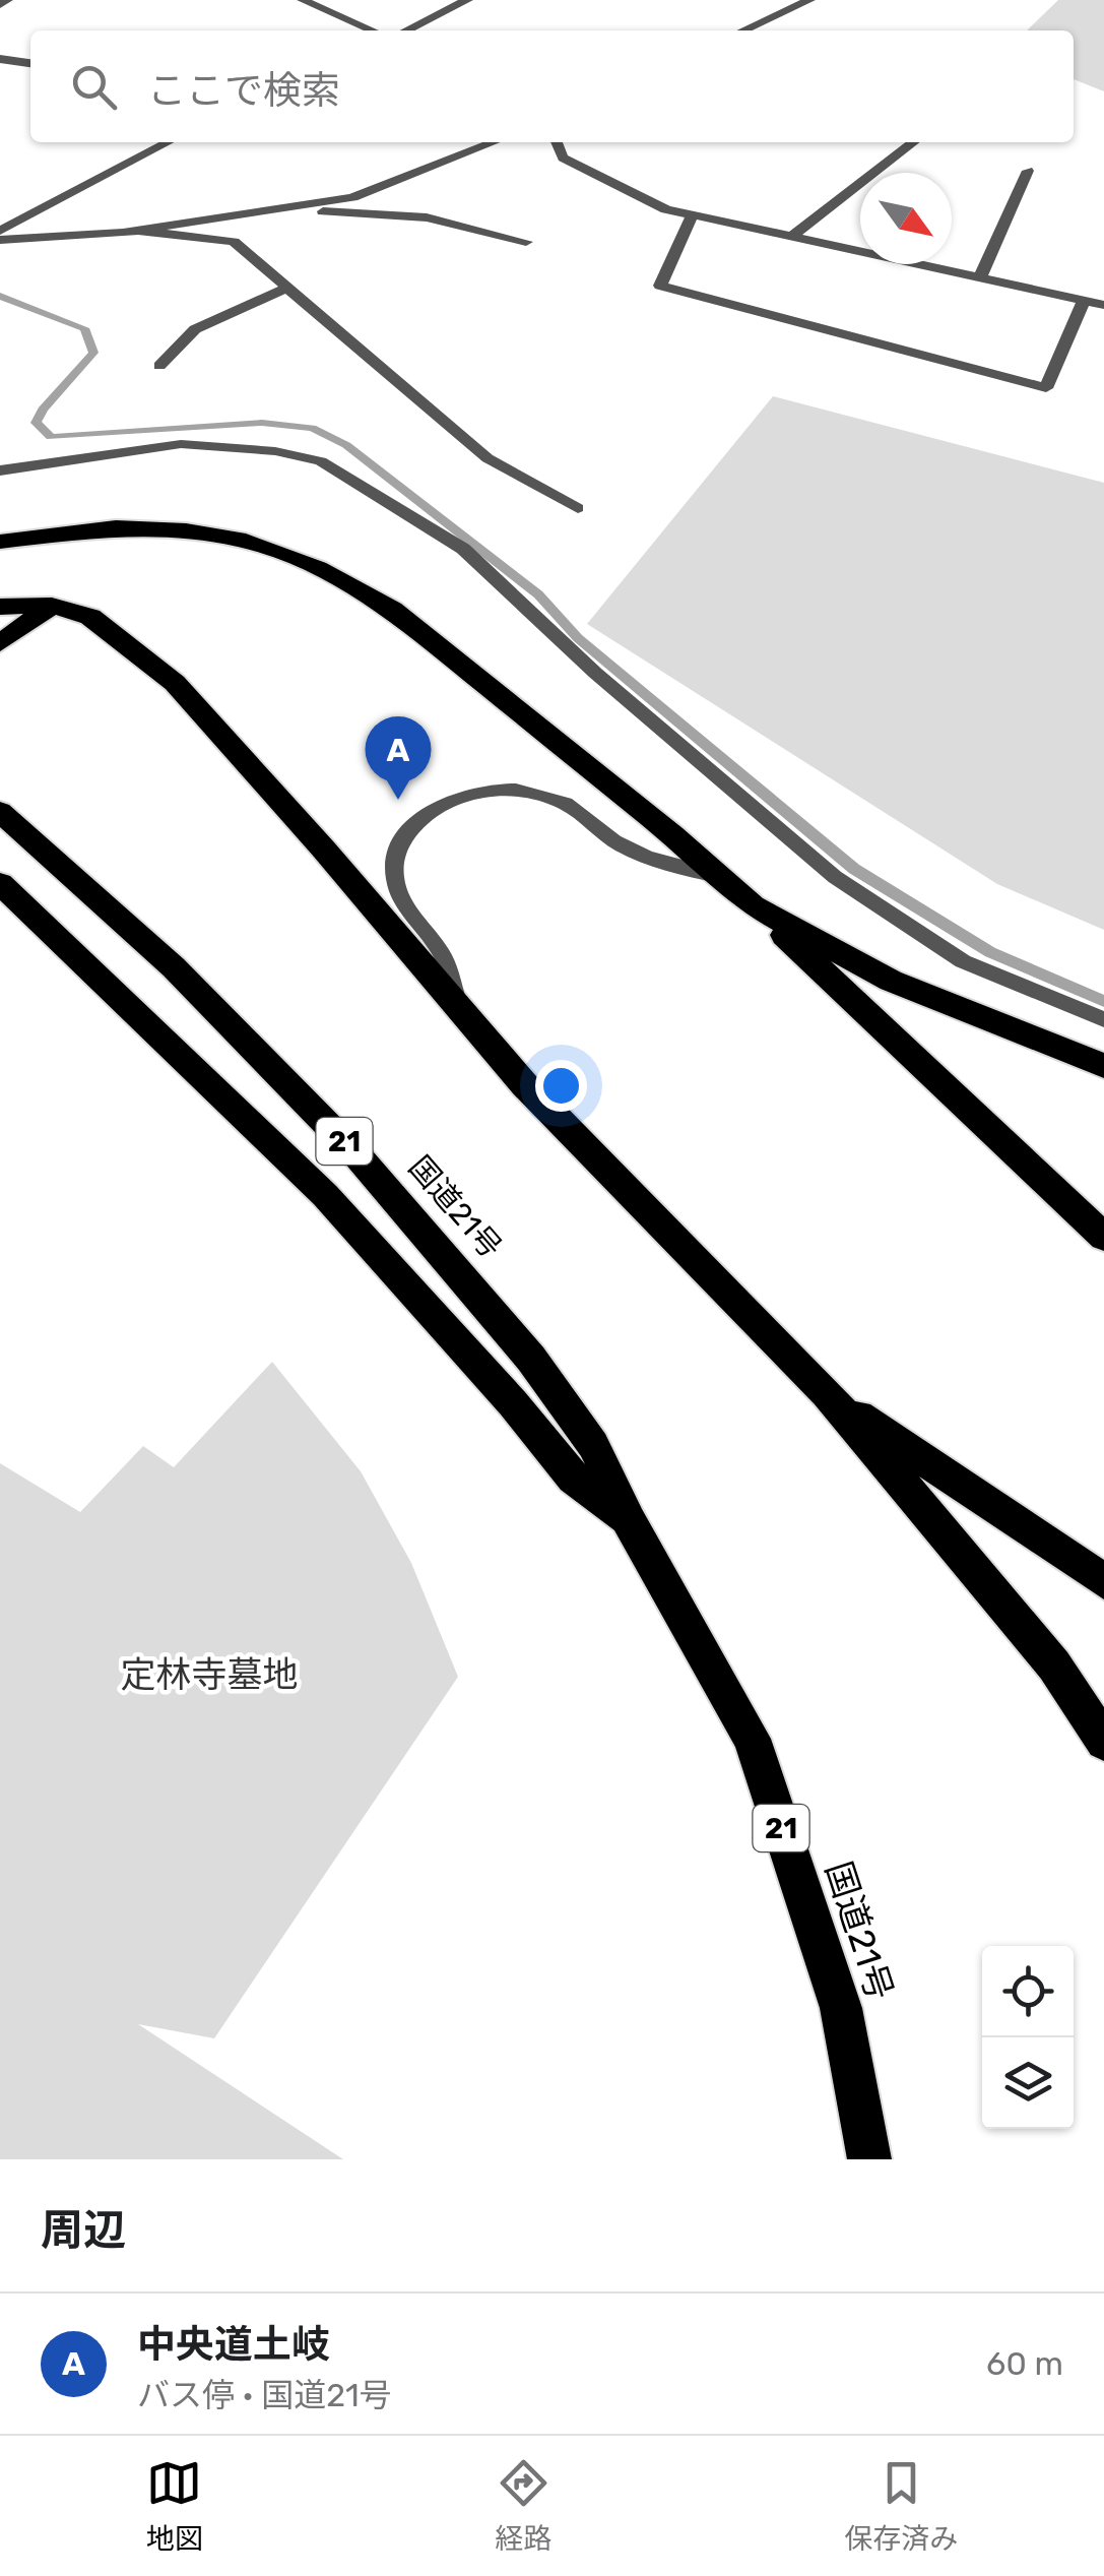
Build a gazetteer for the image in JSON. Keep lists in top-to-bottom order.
{
  "streets": {
    "highway": ["21", "国道21号"]
  },
  "parks": ["定林寺墓地"],
  "north": "bottom right",
  "page": {
    "search": "ここで検索",
    "pins": "A",
    "heading": "周辺",
    "list": [
      {
        "mark": "A",
        "name": "中央道土岐",
        "note": "バス停 · 国道21号",
        "value": "60 m"
      }
    ],
    "nav": ["地図", "経路", "保存済み"]
  }
}
